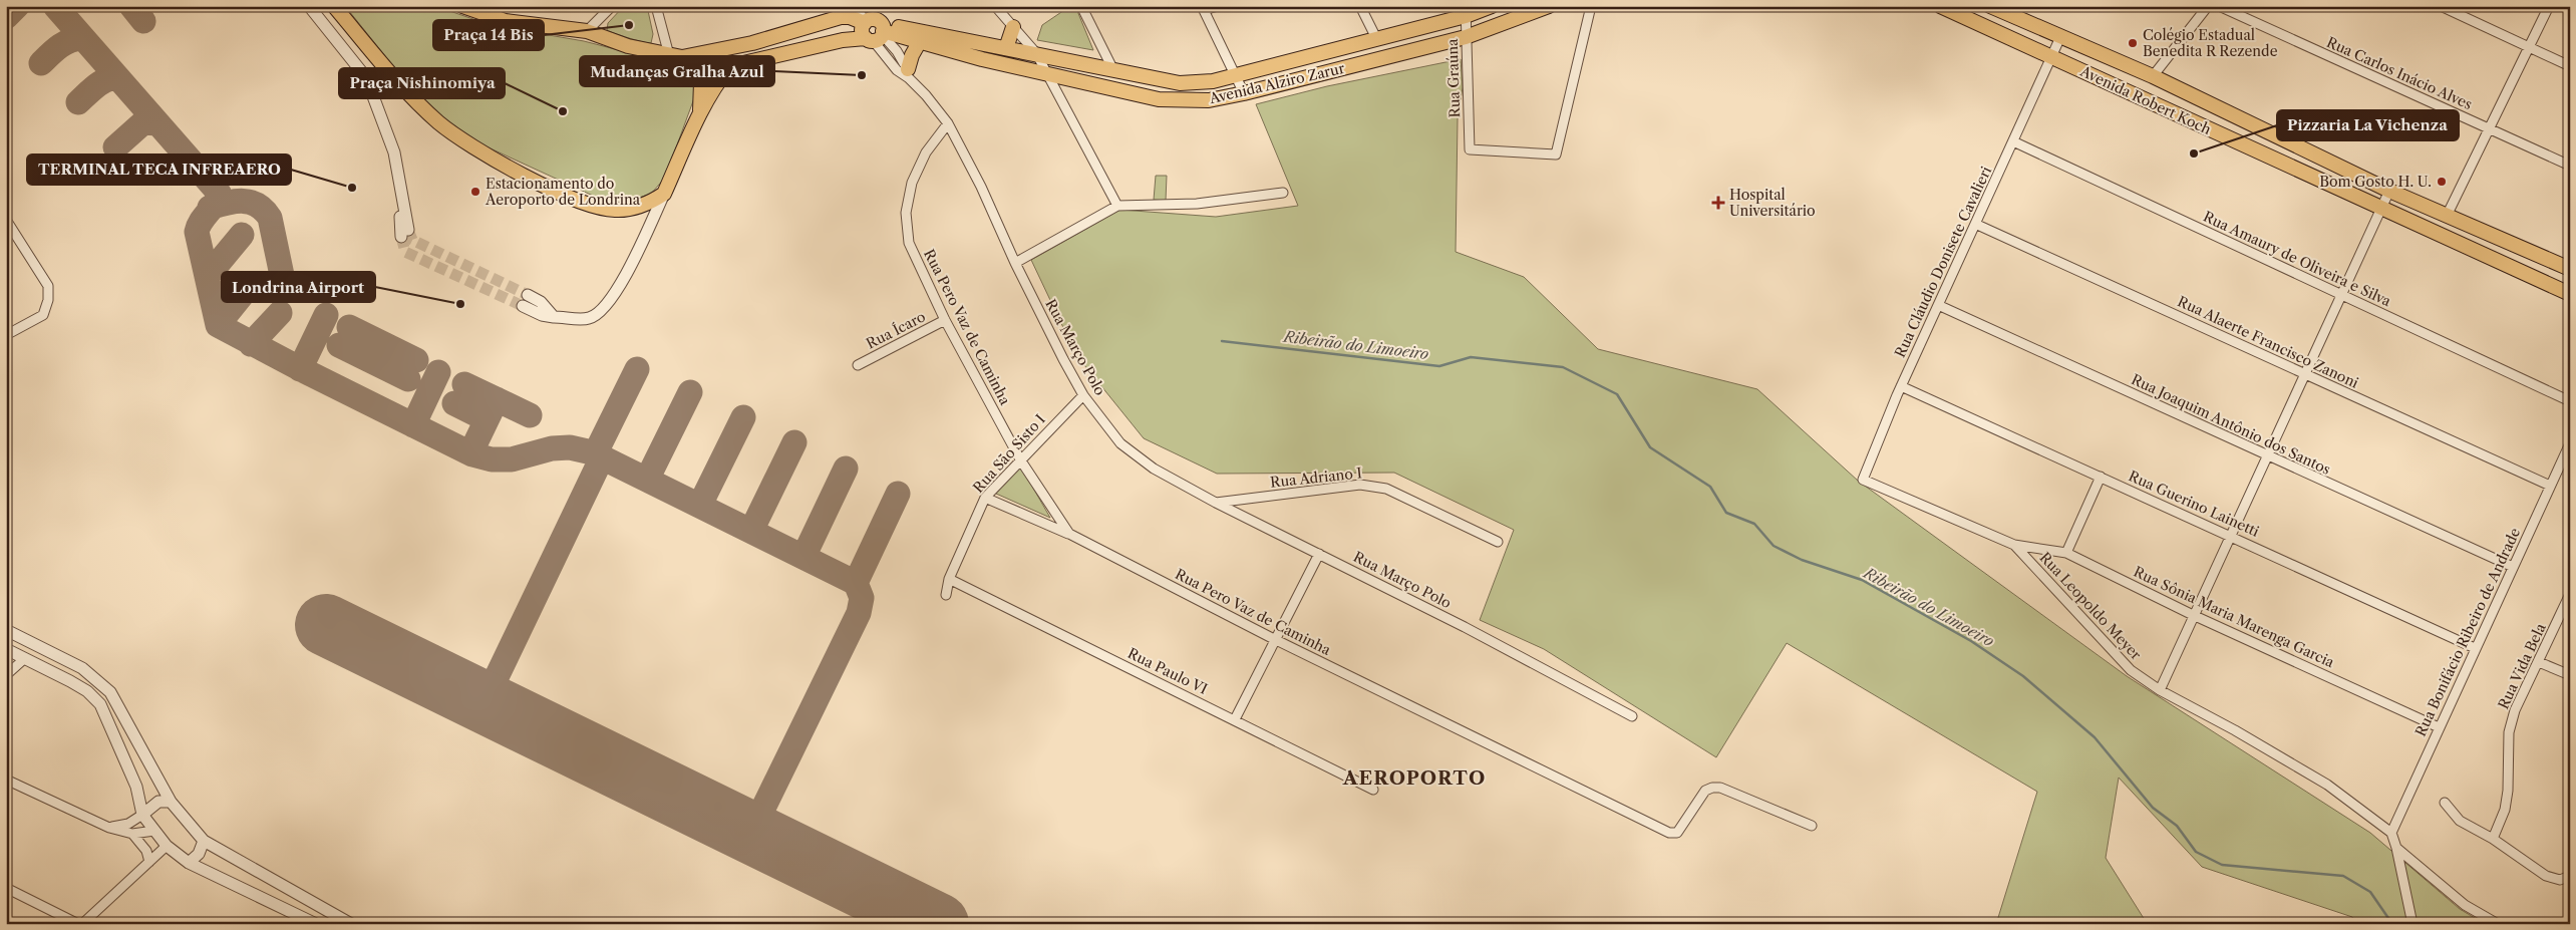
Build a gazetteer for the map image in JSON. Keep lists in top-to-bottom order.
{
  "streets": {
    "main road": ["Avenida Alziro Zarur", "Avenida Robert Koch"],
    "street": [
      "Rua Carlos Inácio Alves",
      "Rua Graúna",
      "Rua Amaury de Oliveira e Silva",
      "Rua Cláudio Donisete Cavalieri",
      "Rua Pero Vaz de Caminha",
      "Rua Ícaro",
      "Rua Alaerte Francisco Zanoni",
      "Rua Março Polo",
      "Rua Joaquim Antônio dos Santos",
      "Rua São Sisto I",
      "Rua Adriano I",
      "Rua Guerino Lainetti",
      "Rua Leopoldo Meyer",
      "Rua Sônia Maria Marenga Garcia",
      "Rua Bonifácio Ribeiro de Andrade",
      "Rua Vida Bela",
      "Rua Paulo VI"
    ]
  },
  "crossings": [
    ["Rua Graúna", "Avenida Alziro Zarur"],
    ["Avenida Alziro Zarur", "Rua Março Polo"],
    ["Avenida Robert Koch", "Rua Cláudio Donisete Cavalieri"],
    ["Rua Amaury de Oliveira e Silva", "Rua Cláudio Donisete Cavalieri"],
    ["Rua Cláudio Donisete Cavalieri", "Rua Alaerte Francisco Zanoni"],
    ["Rua Cláudio Donisete Cavalieri", "Rua Joaquim Antônio dos Santos"],
    ["Rua Cláudio Donisete Cavalieri", "Rua Guerino Lainetti"],
    ["Rua Cláudio Donisete Cavalieri", "Rua Leopoldo Meyer"],
    ["Rua Pero Vaz de Caminha", "Rua Ícaro"],
    ["Rua Pero Vaz de Caminha", "Rua Março Polo"],
    ["Rua Pero Vaz de Caminha", "Rua São Sisto I"],
    ["Rua Alaerte Francisco Zanoni", "Rua Bonifácio Ribeiro de Andrade"],
    ["Rua Março Polo", "Rua São Sisto I"],
    ["Rua Março Polo", "Rua Adriano I"],
    ["Rua Joaquim Antônio dos Santos", "Rua Bonifácio Ribeiro de Andrade"],
    ["Rua São Sisto I", "Rua Paulo VI"],
    ["Rua Guerino Lainetti", "Rua Bonifácio Ribeiro de Andrade"],
    ["Rua Leopoldo Meyer", "Rua Sônia Maria Marenga Garcia"],
    ["Rua Leopoldo Meyer", "Rua Bonifácio Ribeiro de Andrade"],
    ["Rua Sônia Maria Marenga Garcia", "Rua Bonifácio Ribeiro de Andrade"]
  ],
  "districts": ["AEROPORTO"],
  "water": ["Ribeirão do Limoeiro"],
  "places": {
    "other": [
      "Praça 14 Bis",
      "Colégio Estadual Benedita R Rezende",
      "Mudanças Gralha Azul",
      "Praça Nishinomiya",
      "Pizzaria La Vichenza",
      "Bom Gosto H. U.",
      "TERMINAL TECA INFREAERO",
      "Estacionamento do Aeroporto de Londrina",
      "Londrina Airport"
    ],
    "health": ["Hospital Universitário"]
  }
}
